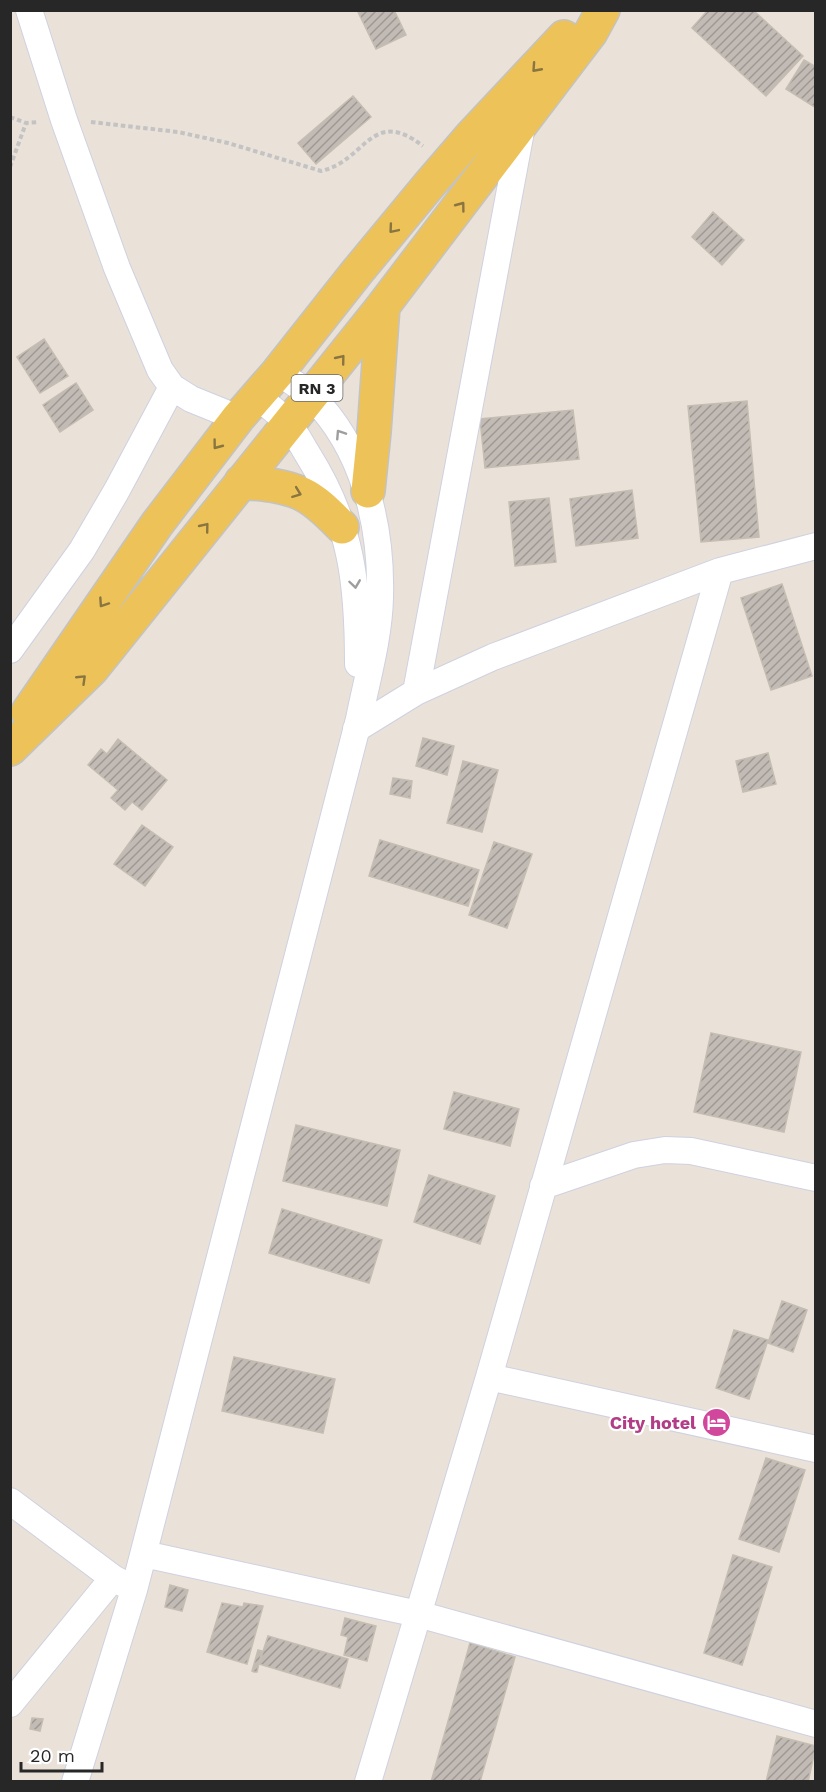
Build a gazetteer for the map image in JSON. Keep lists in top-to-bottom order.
{
  "streets": {
    "main road": ["RN 3"]
  },
  "places": {
    "hotel": ["City hotel"]
  },
  "scale_bar": "20 m"
}
